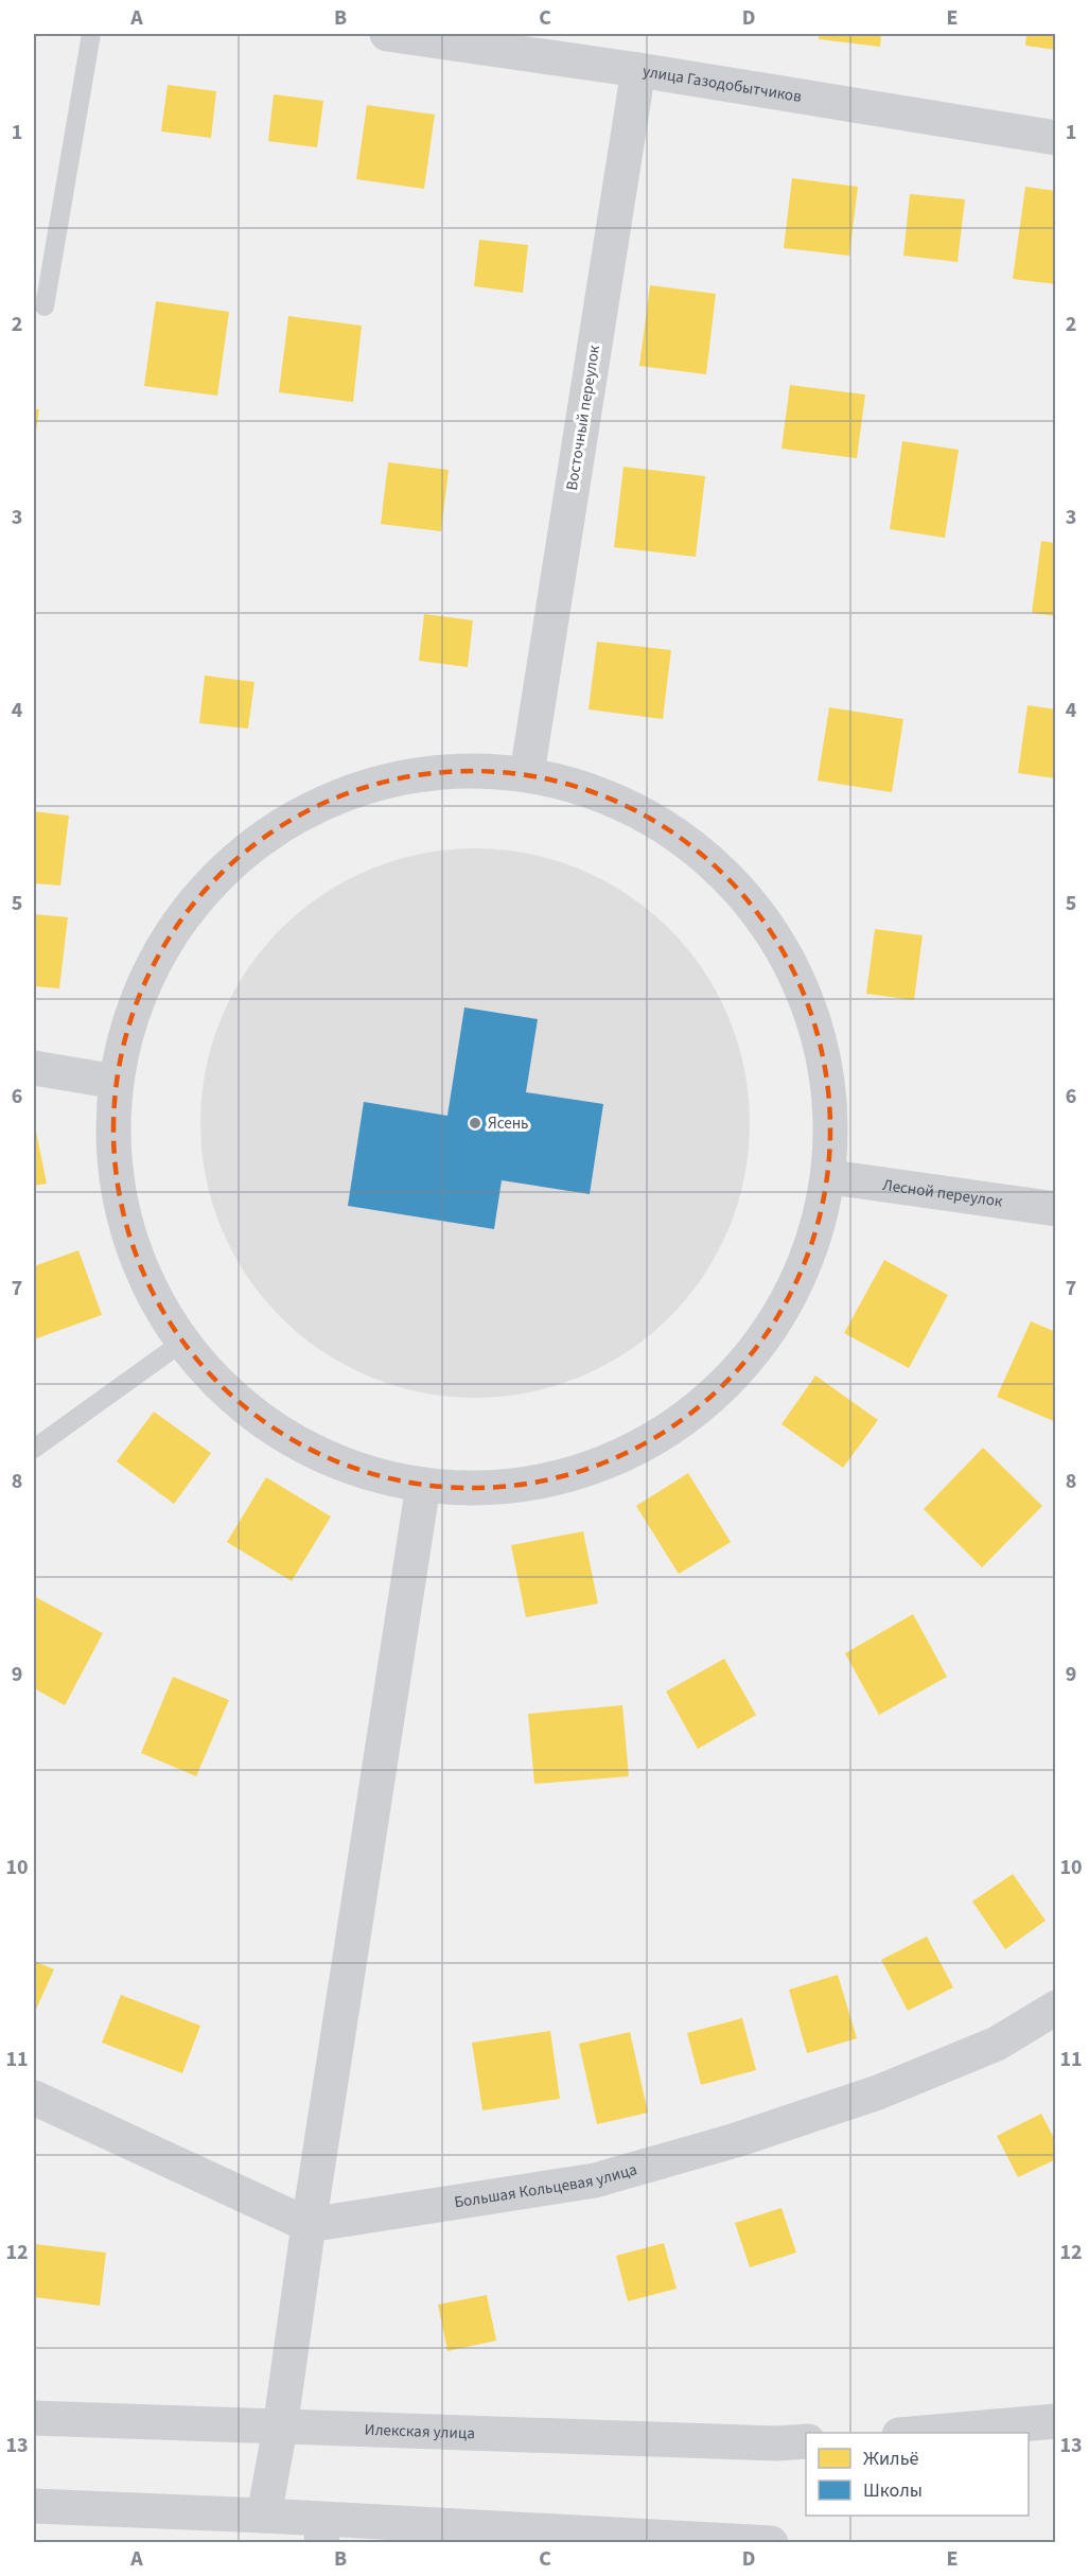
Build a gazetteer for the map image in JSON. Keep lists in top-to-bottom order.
{
  "streets": {
    "street": [
      "улица Газодобытчиков",
      "Восточный переулок",
      "Лесной переулок",
      "Большая Кольцевая улица",
      "Илекская улица"
    ]
  },
  "crossings": [
    ["улица Газодобытчиков", "Восточный переулок"]
  ],
  "places": ["Ясень"],
  "legend": ["Жильё", "Школы"],
  "grid": {
    "columns": [
      "A",
      "B",
      "C",
      "D",
      "E"
    ],
    "rows": [
      "1",
      "2",
      "3",
      "4",
      "5",
      "6",
      "7",
      "8",
      "9",
      "10",
      "11",
      "12",
      "13"
    ]
  }
}
